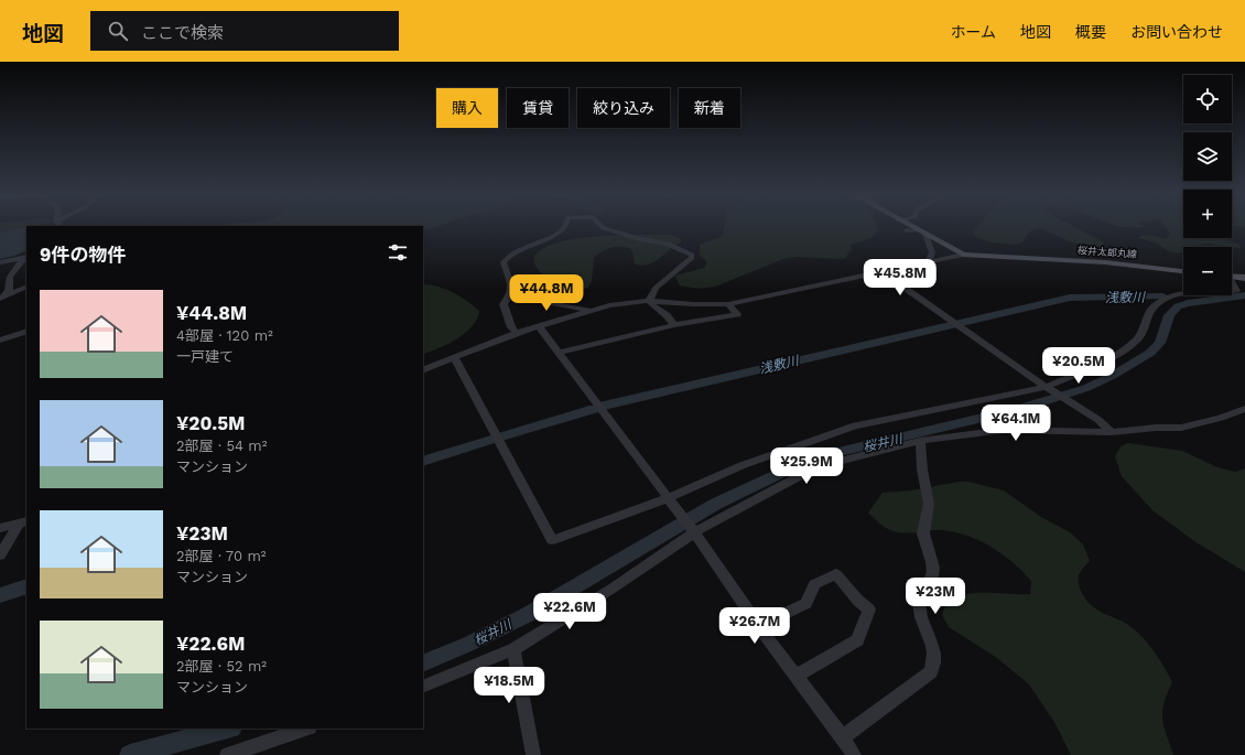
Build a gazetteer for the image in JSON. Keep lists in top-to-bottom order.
{
  "streets": {
    "main road": ["桜井太郎丸線"]
  },
  "water": ["浅敷川", "桜井川"],
  "page": {
    "header": "地図",
    "search": "ここで検索",
    "nav": [
      "ホーム",
      "地図",
      "概要",
      "お問い合わせ"
    ],
    "map_buttons": ["+", "−"],
    "chip": [
      "購入",
      "賃貸",
      "絞り込み",
      "新着"
    ],
    "heading": "9件の物件",
    "price": [
      "¥45.8M",
      "¥44.8M",
      "¥20.5M",
      "¥64.1M",
      "¥25.9M",
      "¥23M",
      "¥22.6M",
      "¥26.7M",
      "¥18.5M"
    ],
    "list": [
      {
        "name": "¥44.8M",
        "note": "4部屋 · 120 m² · 一戸建て"
      },
      {
        "name": "¥20.5M",
        "note": "2部屋 · 54 m² · マンション"
      },
      {
        "name": "¥23M",
        "note": "2部屋 · 70 m² · マンション"
      },
      {
        "name": "¥22.6M",
        "note": "2部屋 · 52 m² · マンション"
      }
    ]
  }
}
